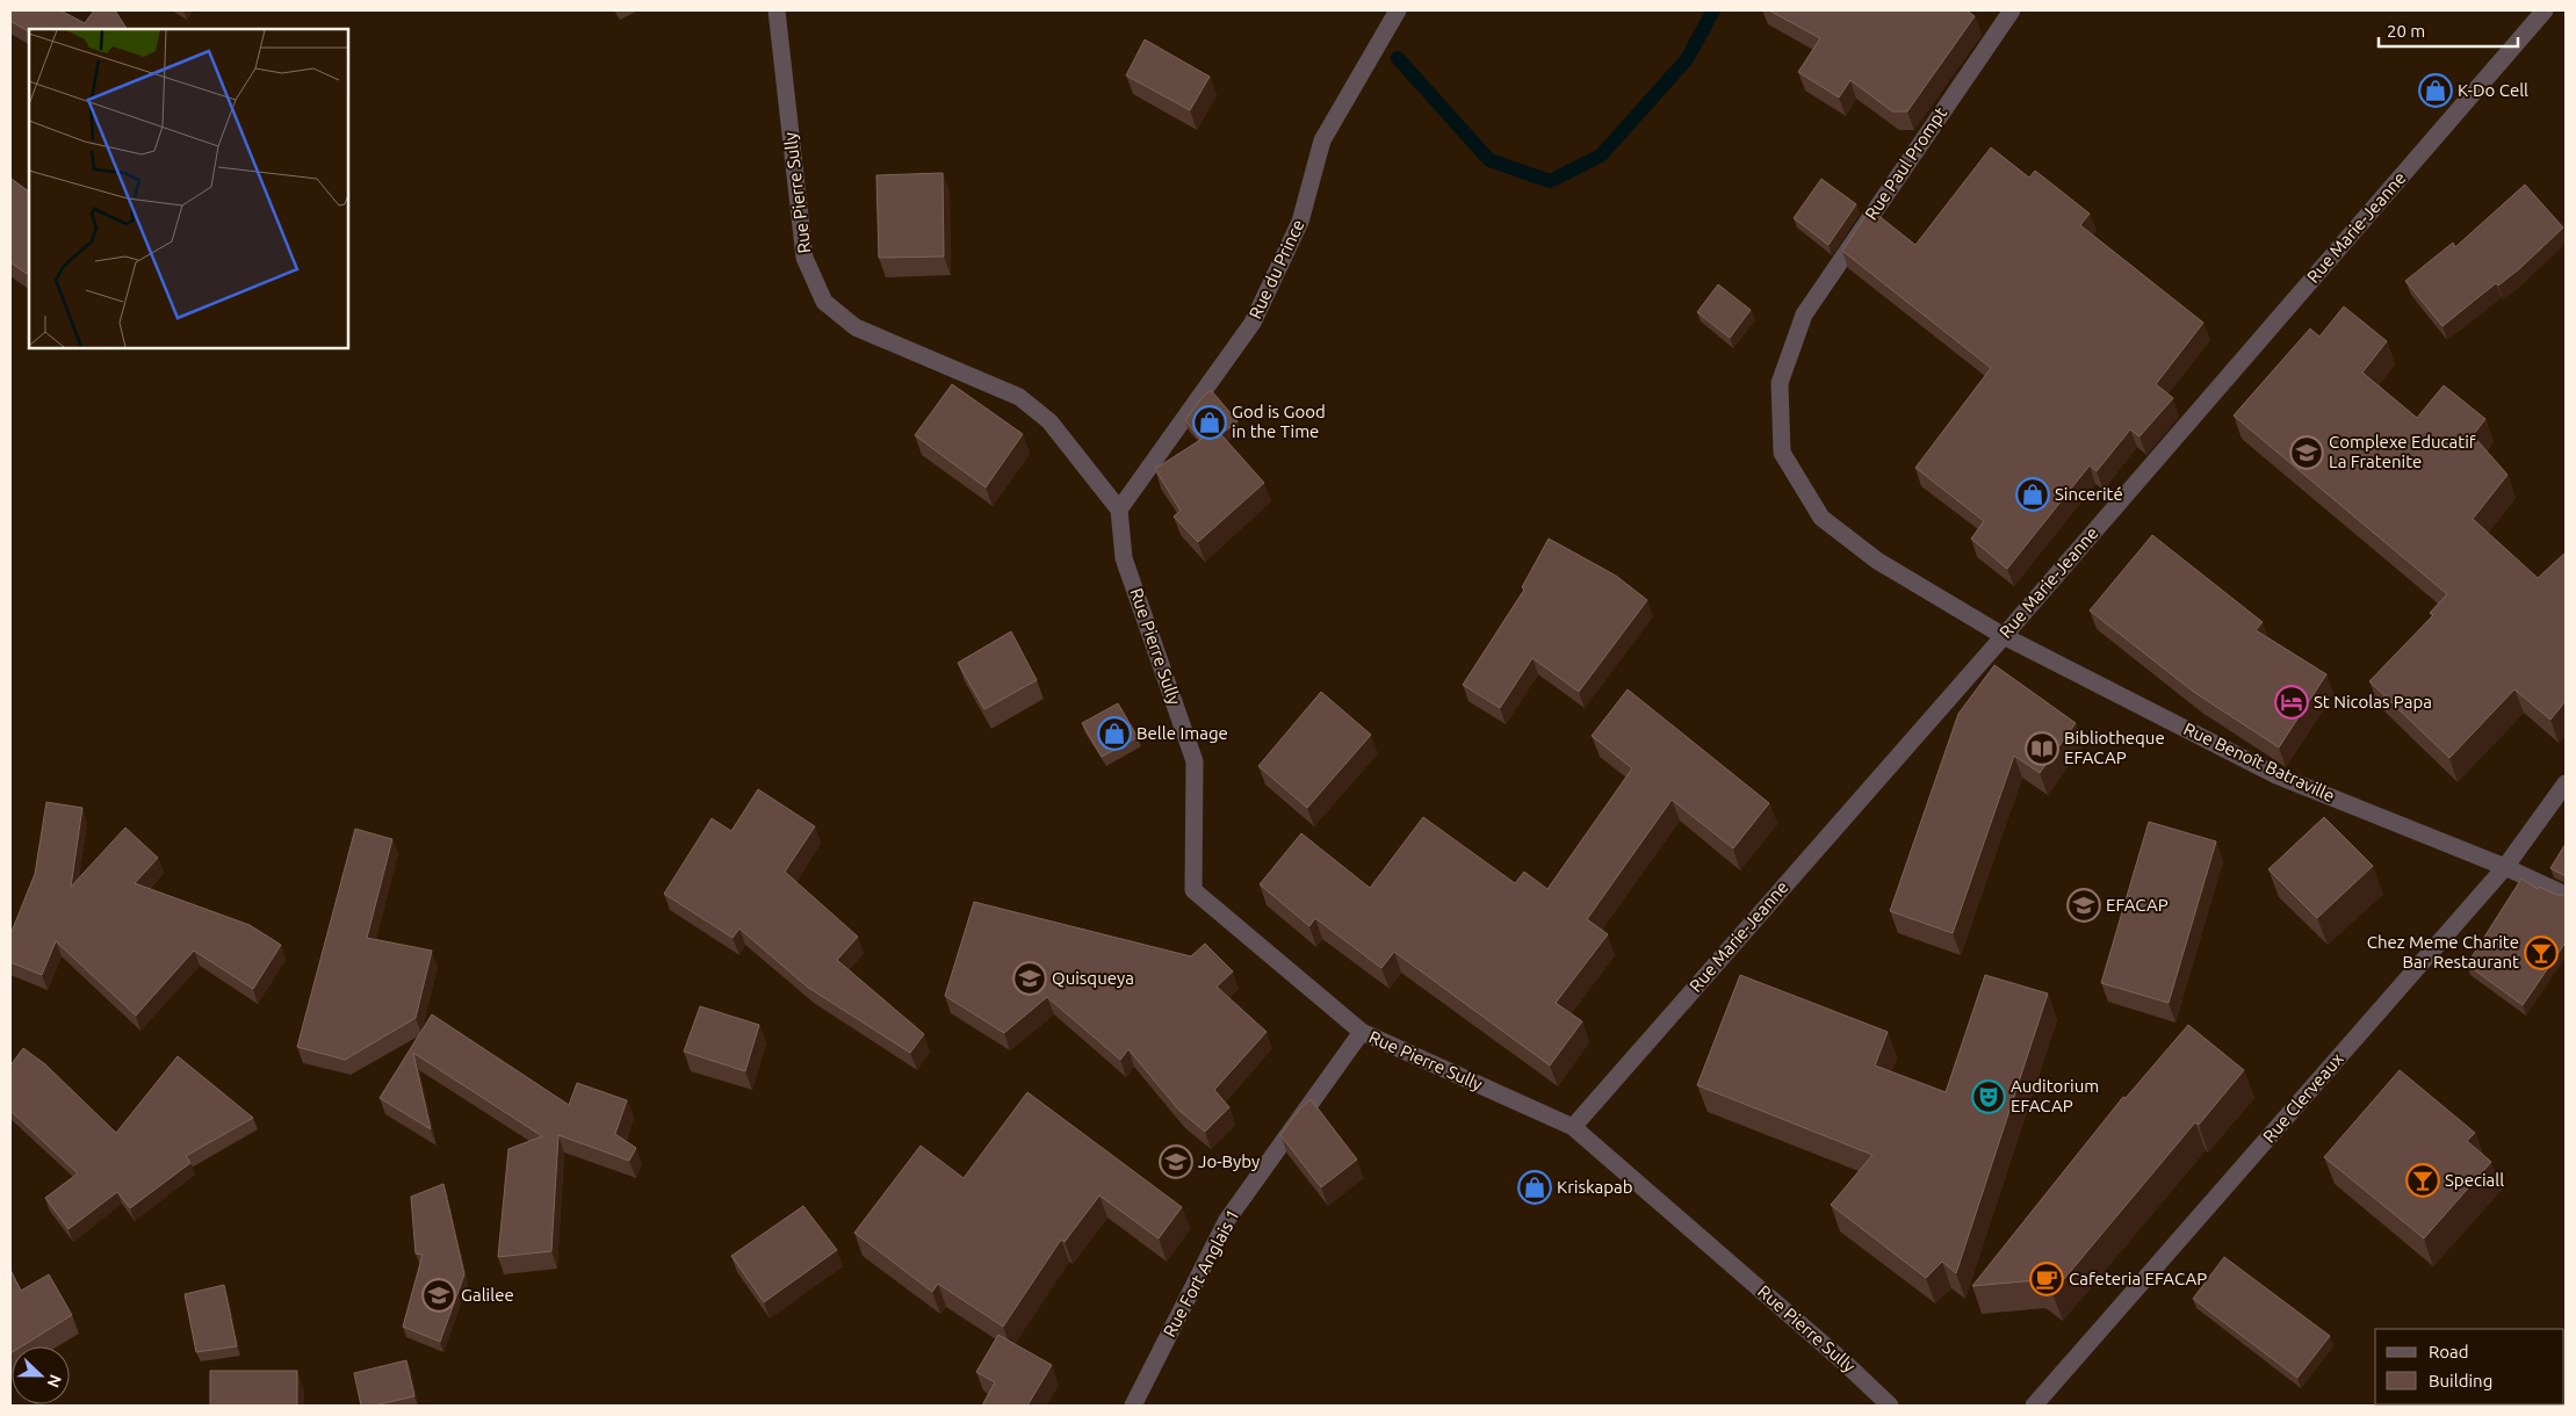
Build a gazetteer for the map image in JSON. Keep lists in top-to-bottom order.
{
  "streets": {
    "street": [
      "Rue Paul Prompt",
      "Rue Pierre Sully",
      "Rue Marie-Jeanne",
      "Rue du Prince",
      "Rue Benoît Batraville",
      "Rue Clerveaux",
      "Rue Fort Anglais 1"
    ]
  },
  "crossings": [
    ["Rue Paul Prompt", "Rue Benoît Batraville"],
    ["Rue Pierre Sully", "Rue Marie-Jeanne"],
    ["Rue Pierre Sully", "Rue du Prince"],
    ["Rue Pierre Sully", "Rue Fort Anglais 1"],
    ["Rue Marie-Jeanne", "Rue Benoît Batraville"],
    ["Rue Benoît Batraville", "Rue Clerveaux"]
  ],
  "places": {
    "shop": [
      "K-Do Cell",
      "God is Good in the Time",
      "Sincerité",
      "Belle Image",
      "Kriskapab"
    ],
    "school or university": [
      "Complexe Educatif La Fratenite",
      "EFACAP",
      "Quisqueya",
      "Jo-Byby",
      "Galilee"
    ],
    "hotel": ["St Nicolas Papa"],
    "library": ["Bibliotheque EFACAP"],
    "bar": ["Chez Meme Charite Bar Restaurant", "Speciall"],
    "theatre": ["Auditorium EFACAP"],
    "cafe": ["Cafeteria EFACAP"]
  },
  "legend": ["Road", "Building"],
  "scale_bar": "20 m",
  "north": "right"
}
